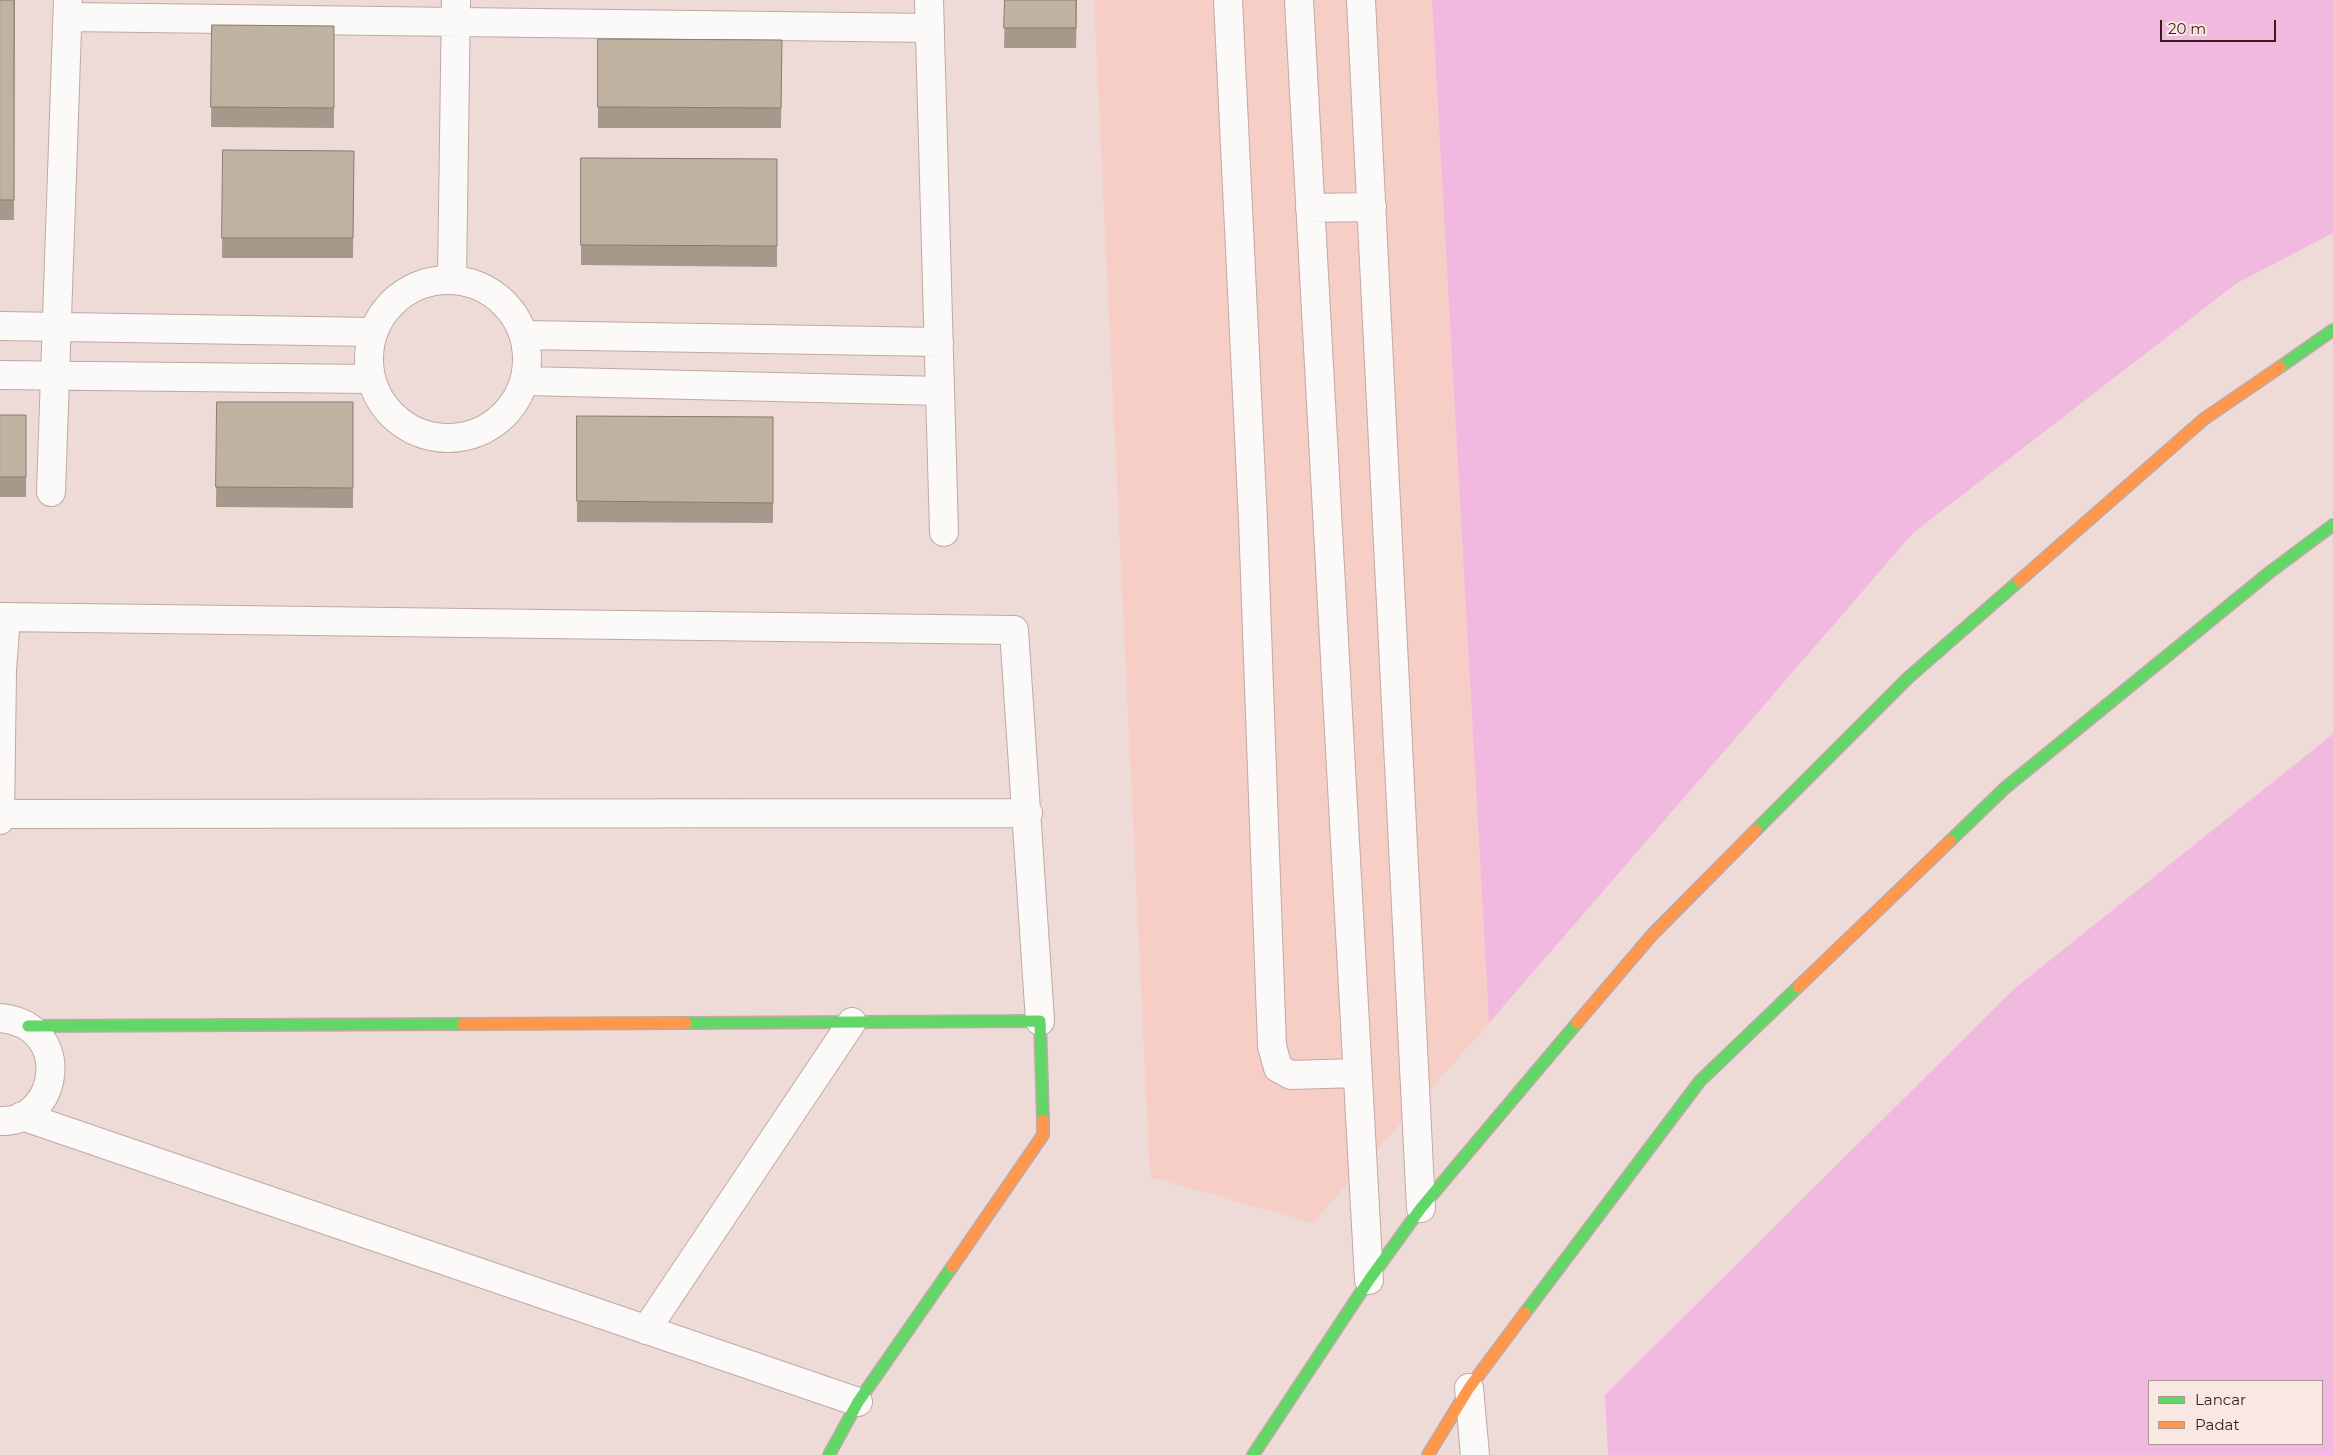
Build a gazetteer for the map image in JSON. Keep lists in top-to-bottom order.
{
  "legend": ["Lancar", "Padat"],
  "scale_bar": "20 m"
}
